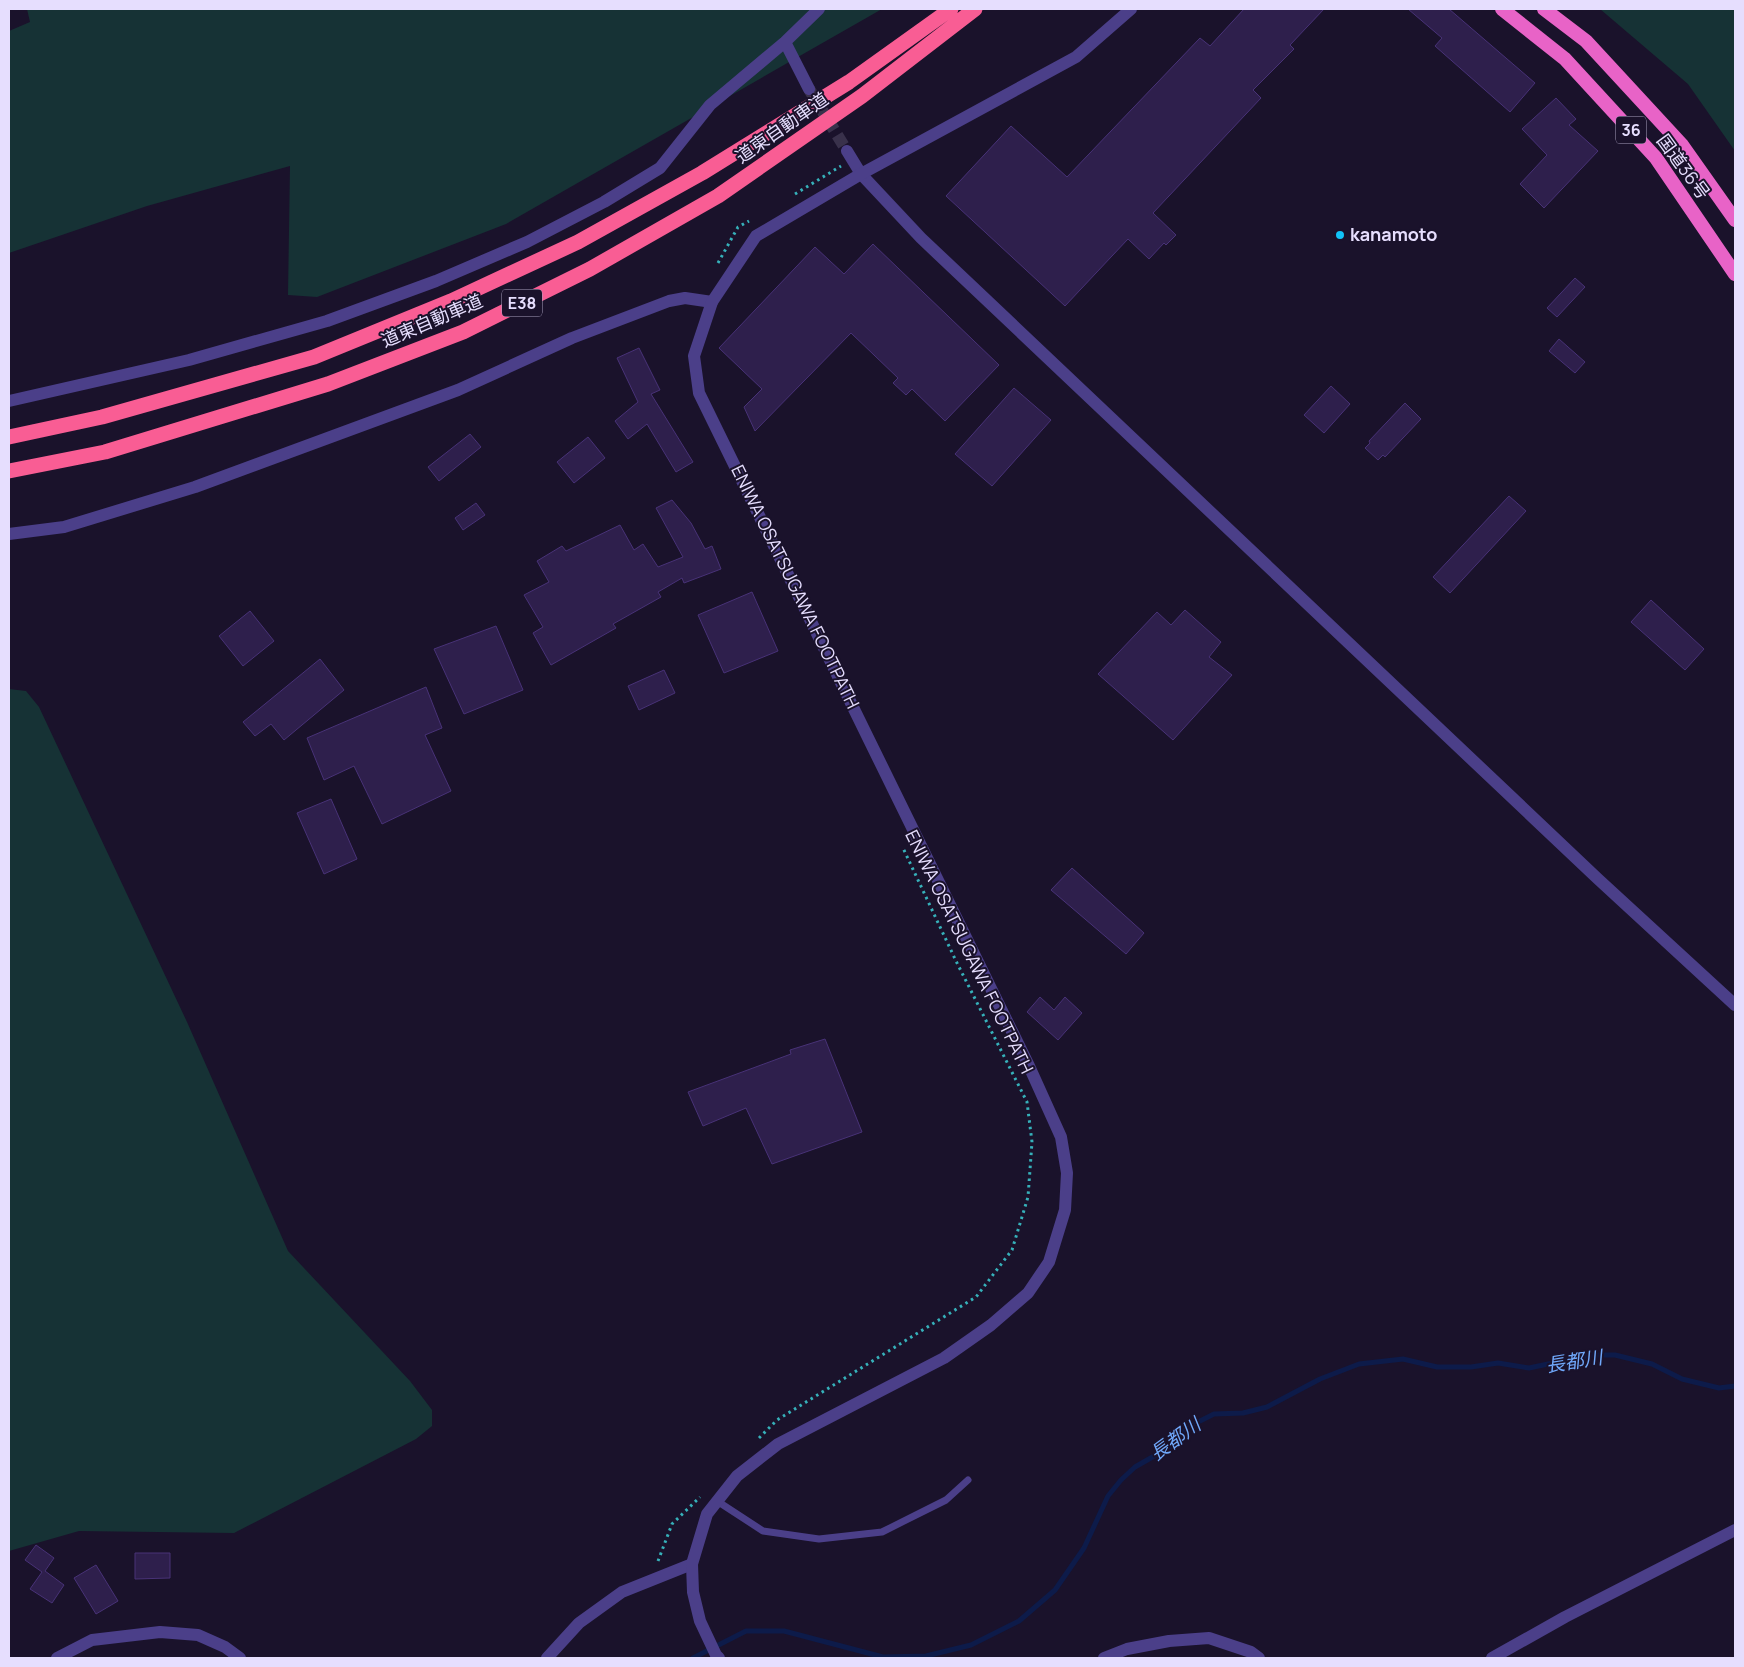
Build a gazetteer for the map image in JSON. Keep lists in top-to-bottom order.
{
  "streets": {
    "highway": [
      "道東自動車道",
      "36",
      "国道36号",
      "E38"
    ],
    "path": ["ENIWA OSATSUGAWA FOOTPATH"]
  },
  "water": ["長都川"],
  "places": ["kanamoto"]
}
